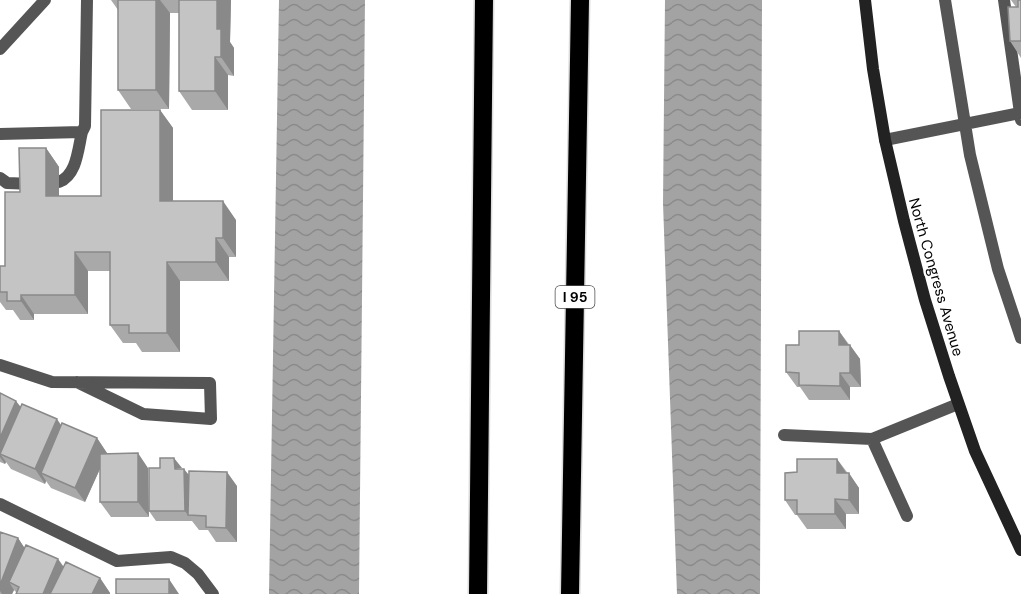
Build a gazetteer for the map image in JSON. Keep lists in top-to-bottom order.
{
  "streets": {
    "highway": ["I 95"],
    "street": ["North Congress Avenue"]
  }
}
